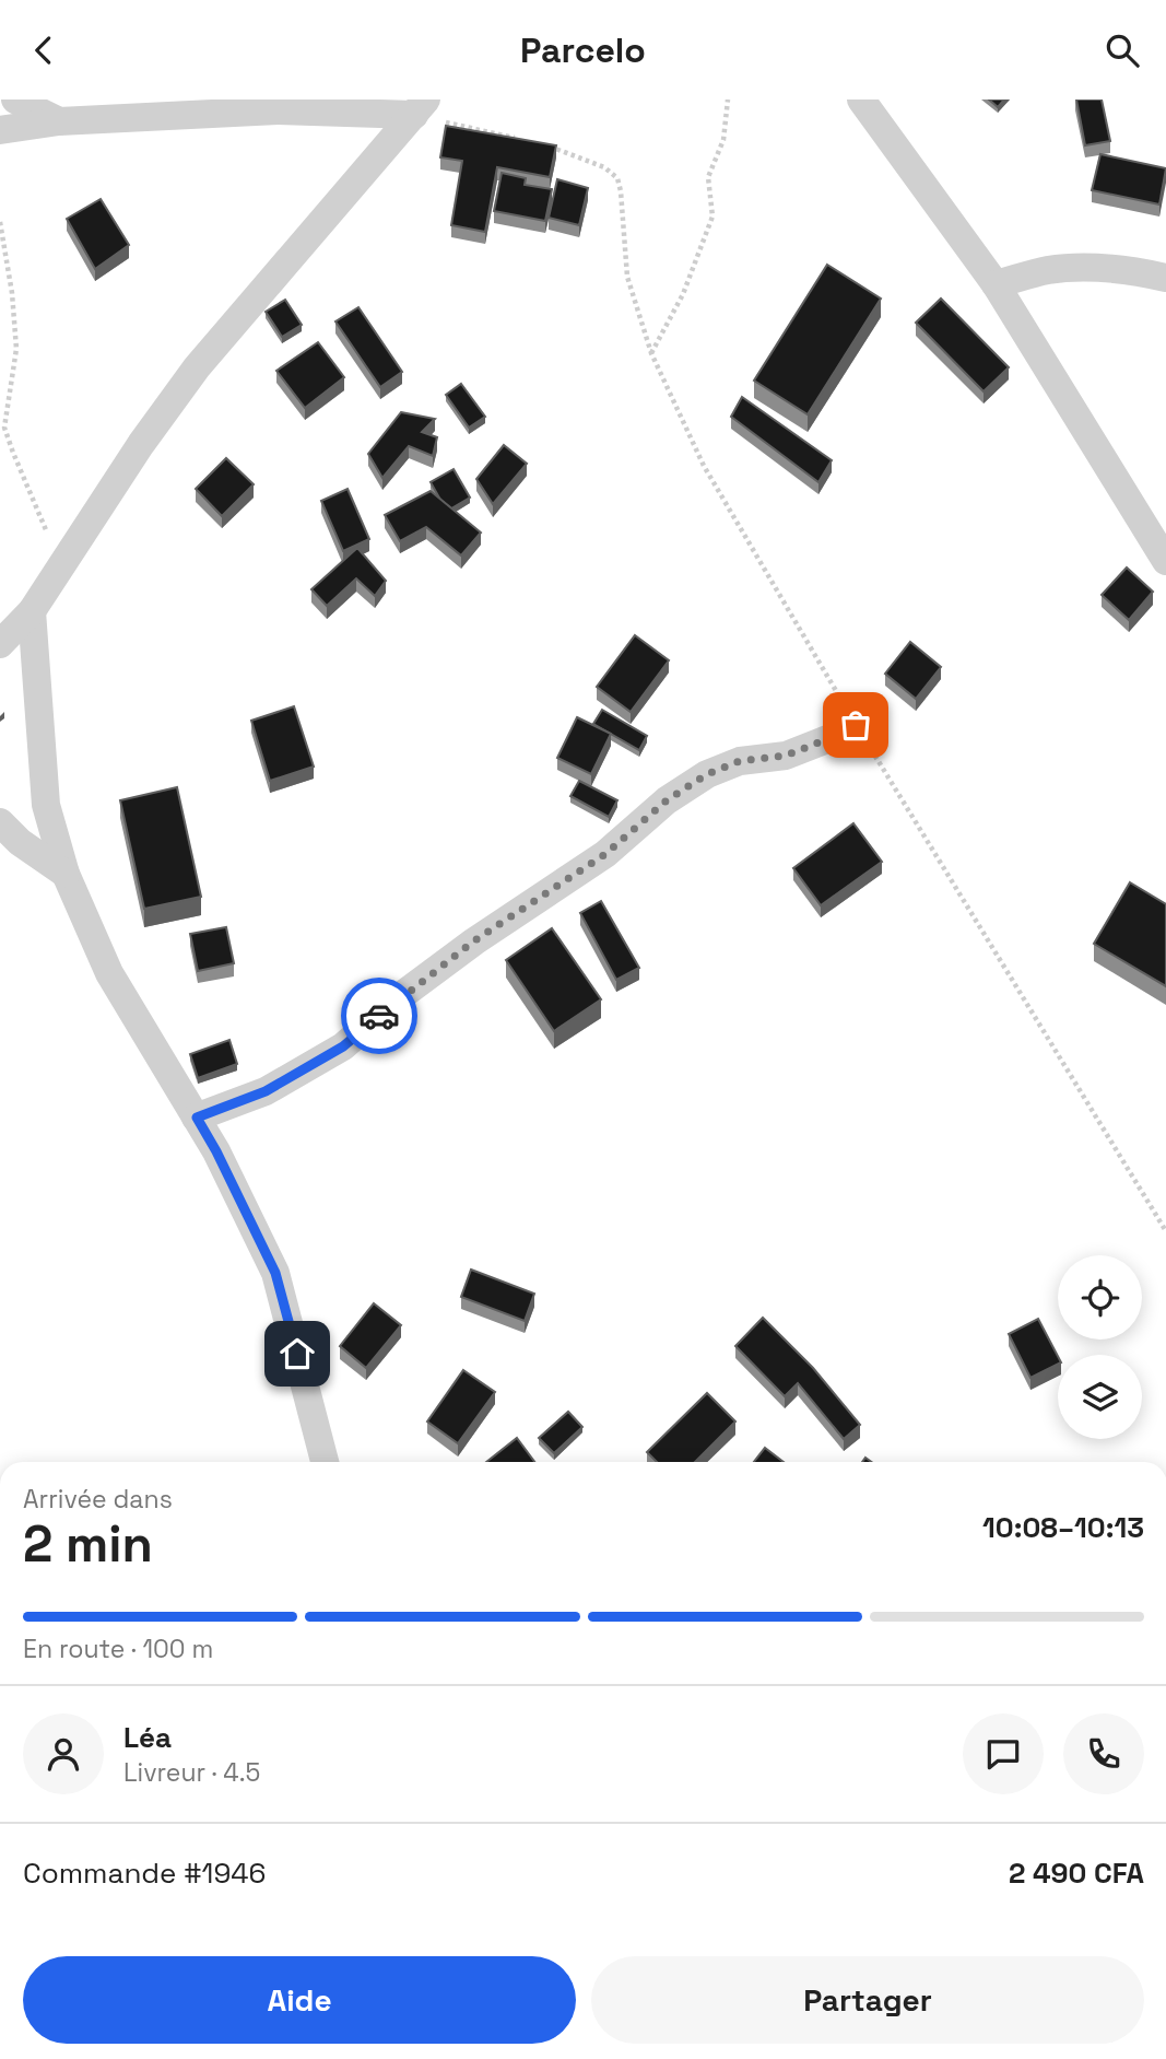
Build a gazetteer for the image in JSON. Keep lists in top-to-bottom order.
{
  "page": {
    "header": "Parcelo",
    "heading": ["2 min", "Arrivée dans", "10:08–10:13"],
    "panel": [
      "Léa",
      "Livreur · 4.5",
      "Commande #1946",
      "2 490 CFA"
    ],
    "bar": "En route · 100 m",
    "buttons": ["Aide", "Partager"]
  }
}
